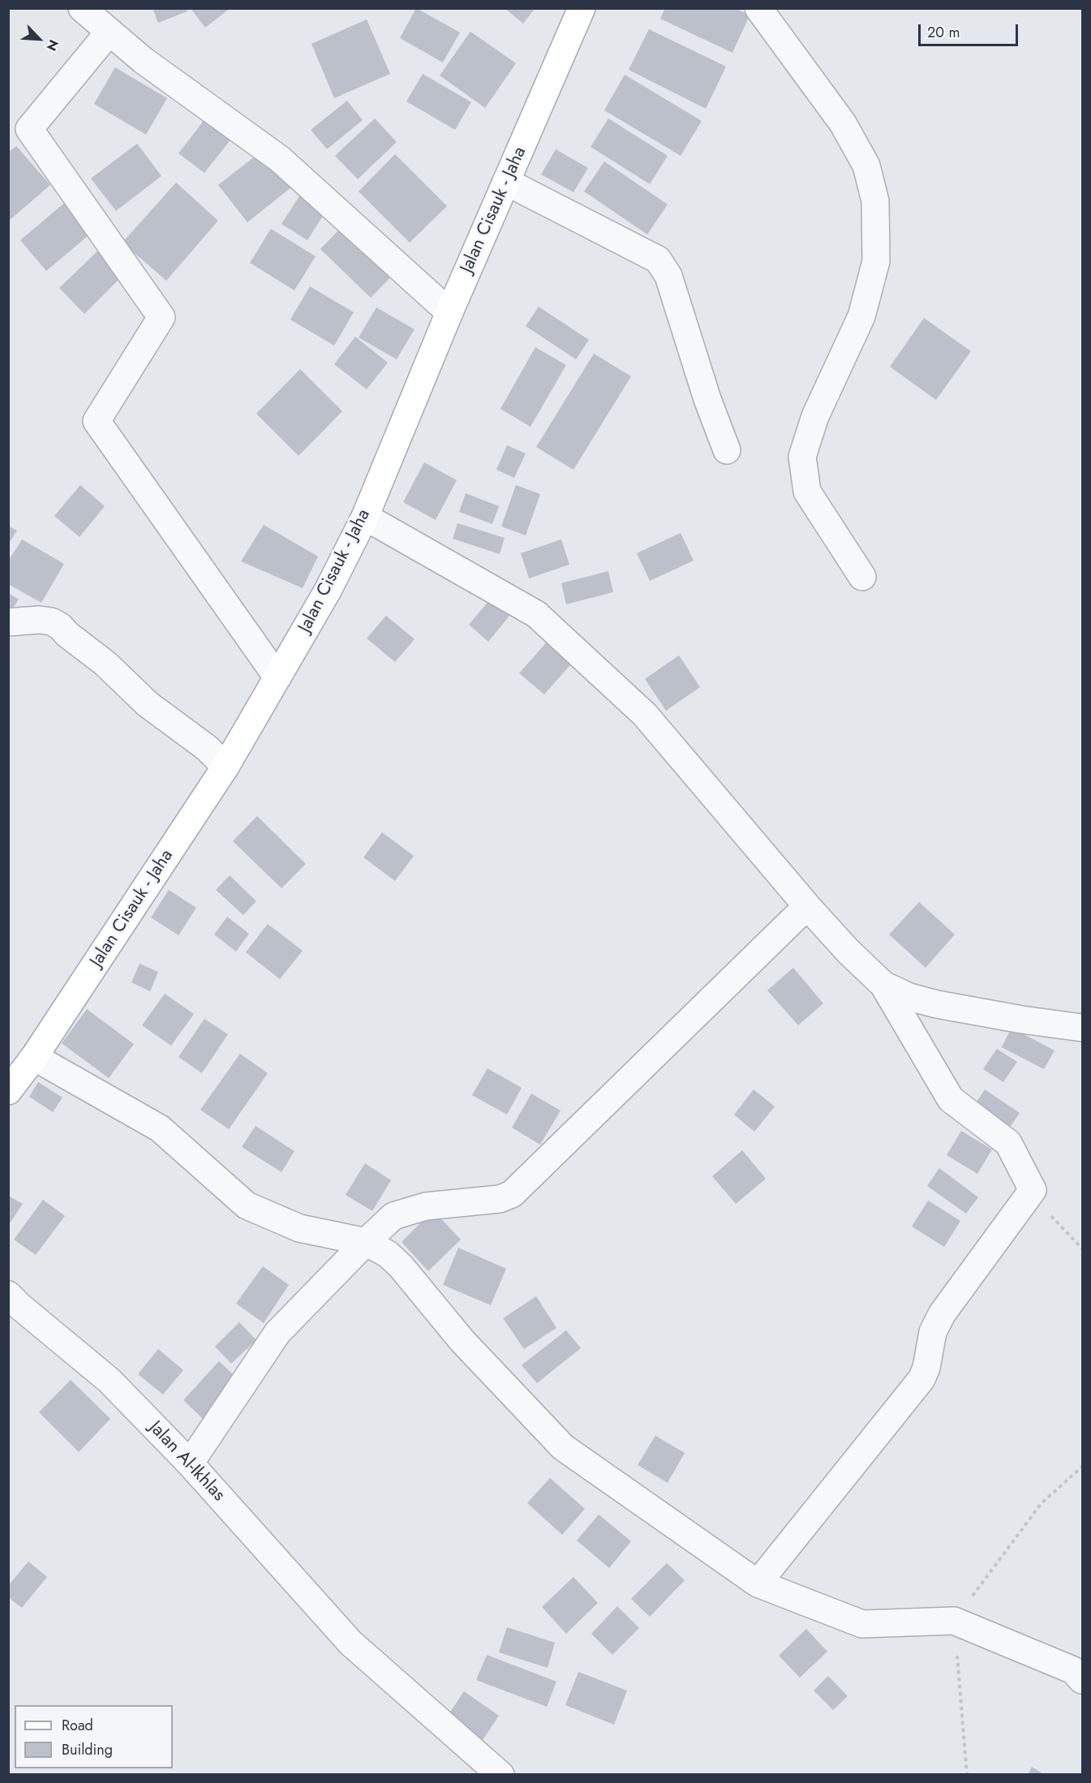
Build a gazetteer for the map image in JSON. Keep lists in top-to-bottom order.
{
  "streets": {
    "main road": ["Jalan Cisauk - Jaha"],
    "street": ["Jalan Al-Ikhlas"]
  },
  "legend": ["Road", "Building"],
  "scale_bar": "20 m",
  "north": "bottom right"
}
